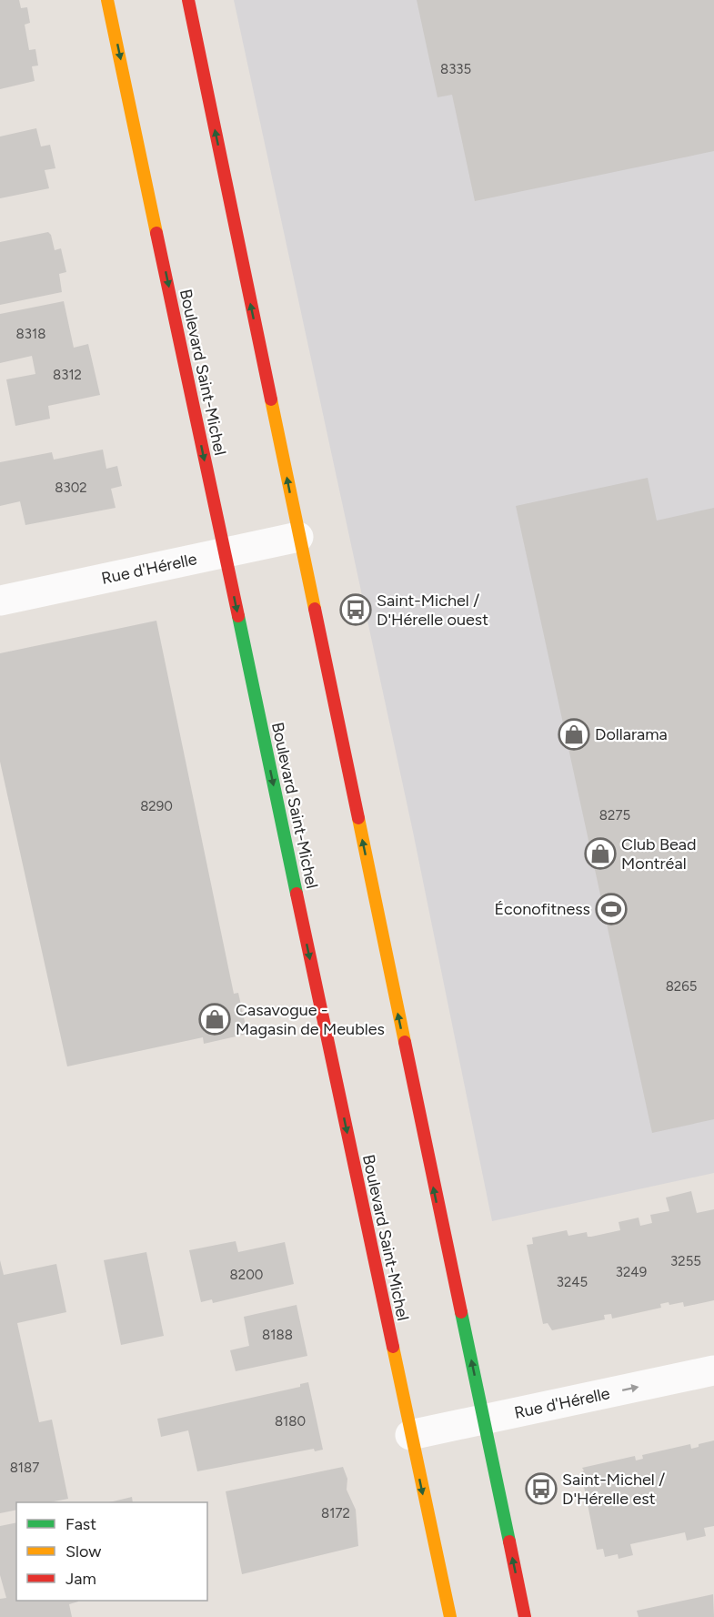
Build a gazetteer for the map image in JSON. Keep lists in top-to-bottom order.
{
  "streets": {
    "main road": ["Boulevard Saint-Michel"],
    "street": ["Rue d'Hérelle"]
  },
  "crossings": [
    ["Boulevard Saint-Michel", "Rue d'Hérelle"]
  ],
  "one_way": ["Rue d'Hérelle"],
  "places": {
    "bus stop": ["Saint-Michel / D'Hérelle ouest", "Saint-Michel / D'Hérelle est"],
    "shop": ["Dollarama", "Club Bead Montréal", "Casavogue - Magasin de Meubles"],
    "sports": ["Éconofitness"]
  },
  "house_numbers": [
    "8335",
    "8318",
    "8312",
    "8302",
    "8290",
    "8275",
    "8265",
    "3255",
    "3249",
    "8200",
    "3245",
    "8188",
    "8180",
    "8187",
    "8172"
  ],
  "legend": ["Fast", "Slow", "Jam"]
}
